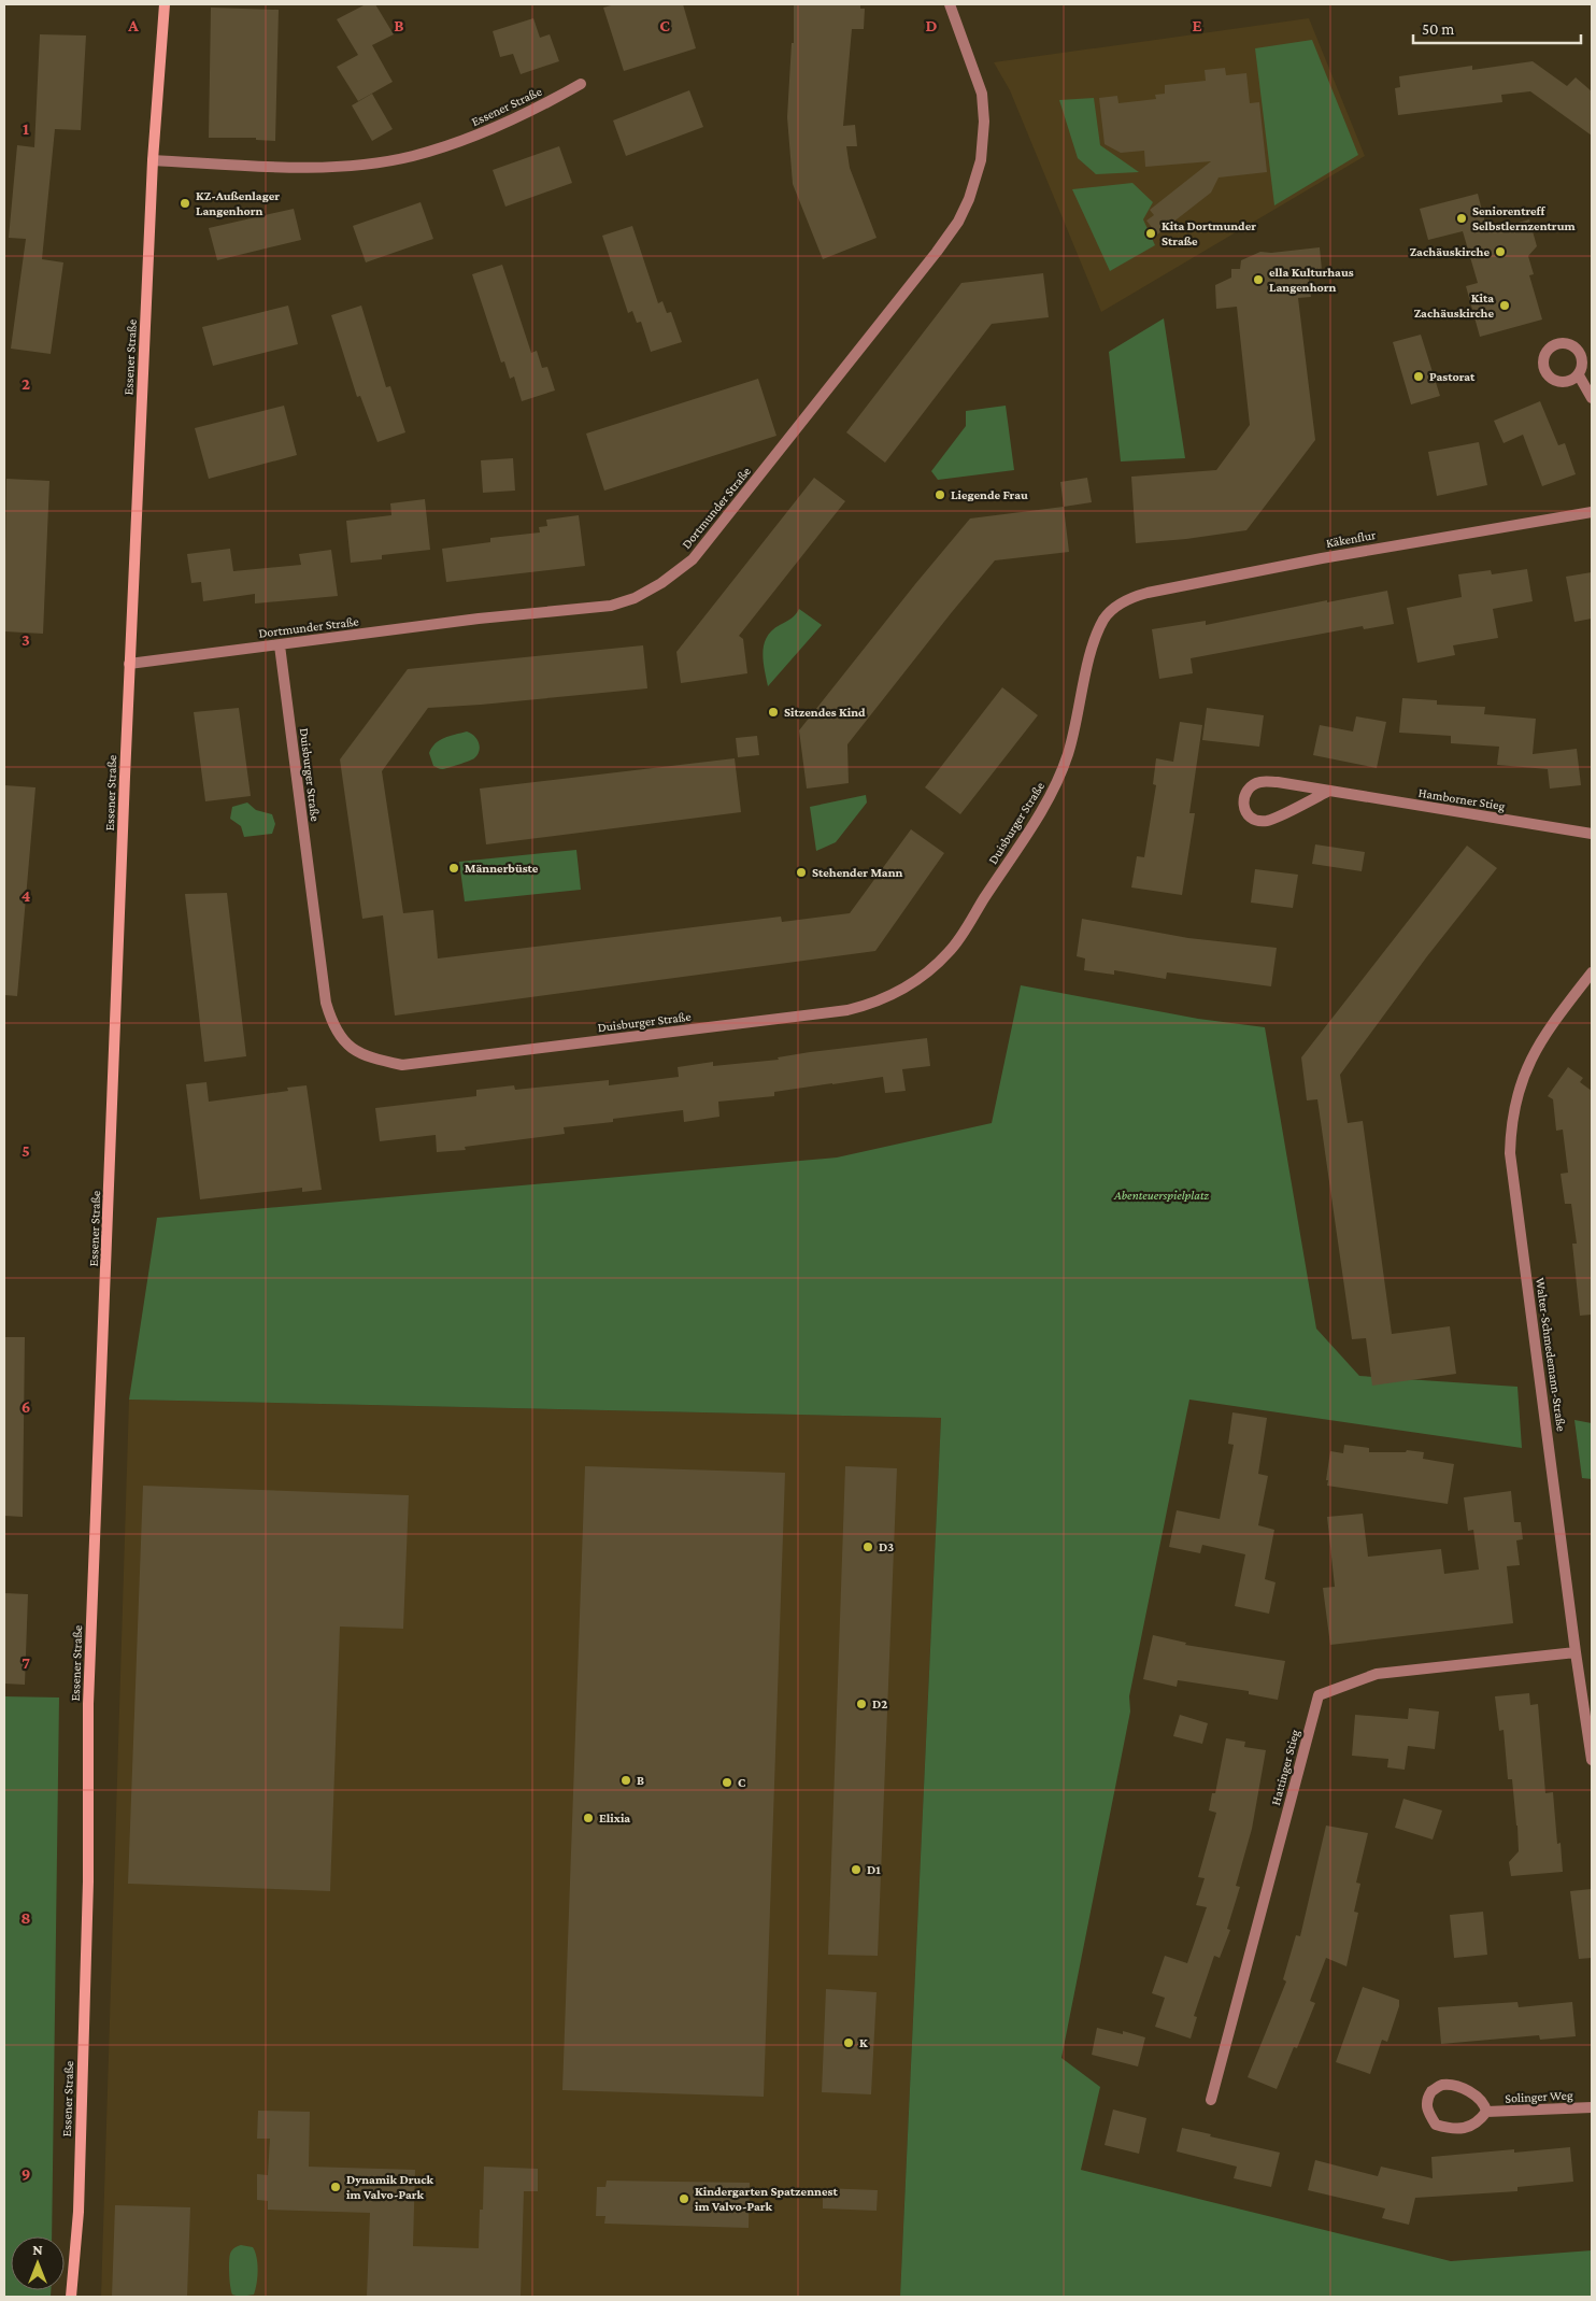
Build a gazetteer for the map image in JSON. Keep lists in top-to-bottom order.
{
  "streets": {
    "street": [
      "Essener Straße",
      "Dortmunder Straße",
      "Käkenflur",
      "Duisburger Straße",
      "Hamborner Stieg",
      "Walter-Schmedemann-Straße",
      "Hattinger Stieg",
      "Solinger Weg"
    ]
  },
  "crossings": [
    ["Essener Straße", "Dortmunder Straße"],
    ["Dortmunder Straße", "Duisburger Straße"],
    ["Käkenflur", "Duisburger Straße"],
    ["Walter-Schmedemann-Straße", "Hattinger Stieg"]
  ],
  "parks": ["Abenteuerspielplatz"],
  "places": [
    "KZ-Außenlager Langenhorn",
    "Seniorentreff Selbstlernzentrum",
    "Kita Dortmunder Straße",
    "Zachäuskirche",
    "ella Kulturhaus Langenhorn",
    "Kita Zachäuskirche",
    "Pastorat",
    "Liegende Frau",
    "Sitzendes Kind",
    "Männerbüste",
    "Stehender Mann",
    "D3",
    "D2",
    "B",
    "C",
    "Elixia",
    "D1",
    "K",
    "Dynamik Druck im Valvo-Park",
    "Kindergarten Spatzennest im Valvo-Park"
  ],
  "scale_bar": "50 m",
  "north": "top",
  "grid": {
    "columns": [
      "A",
      "B",
      "C",
      "D",
      "E"
    ],
    "rows": [
      "1",
      "2",
      "3",
      "4",
      "5",
      "6",
      "7",
      "8",
      "9"
    ]
  }
}
